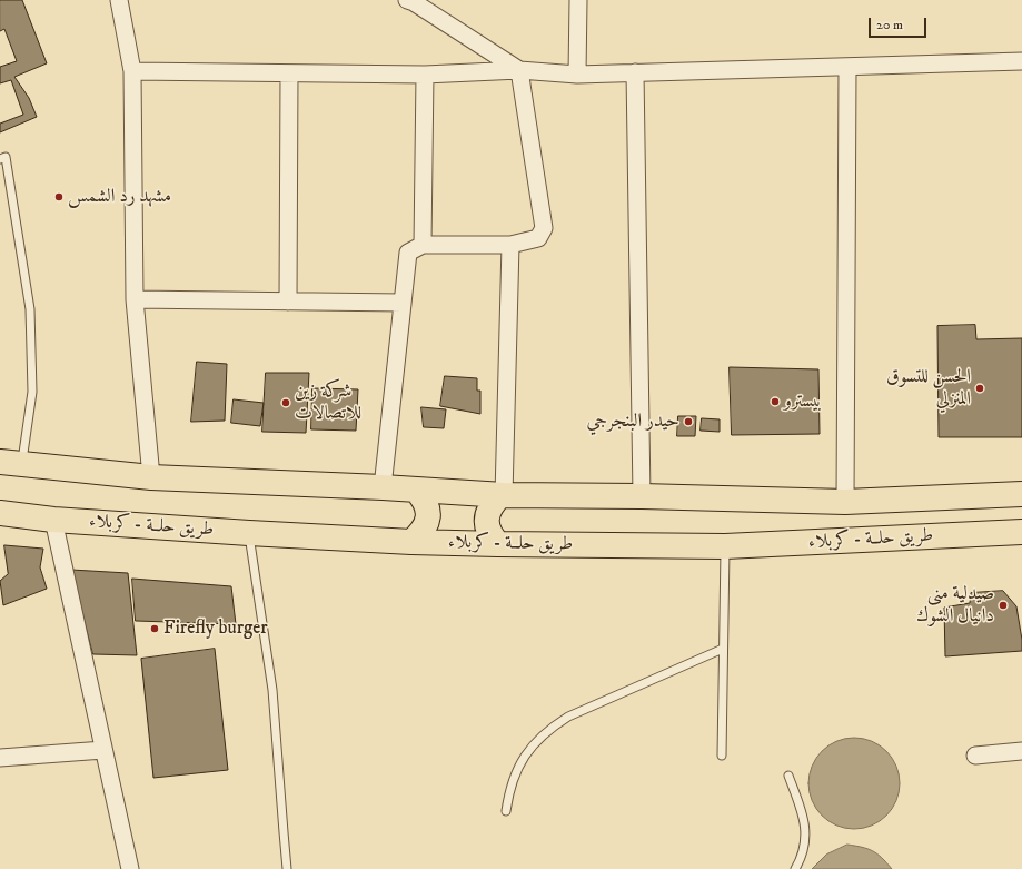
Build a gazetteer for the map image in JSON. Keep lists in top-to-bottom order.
{
  "streets": {
    "main road": ["طريق حلــة - كربلاء"]
  },
  "places": [
    "مشهد رد الشمس",
    "الحسن للتسوق المنزلي",
    "بيسترو",
    "شركة زين للاتصالات",
    "حيدر البنجرجي",
    "صيدلية منى دانيال الشوك",
    "Firefly burger"
  ],
  "scale_bar": "20 m"
}
